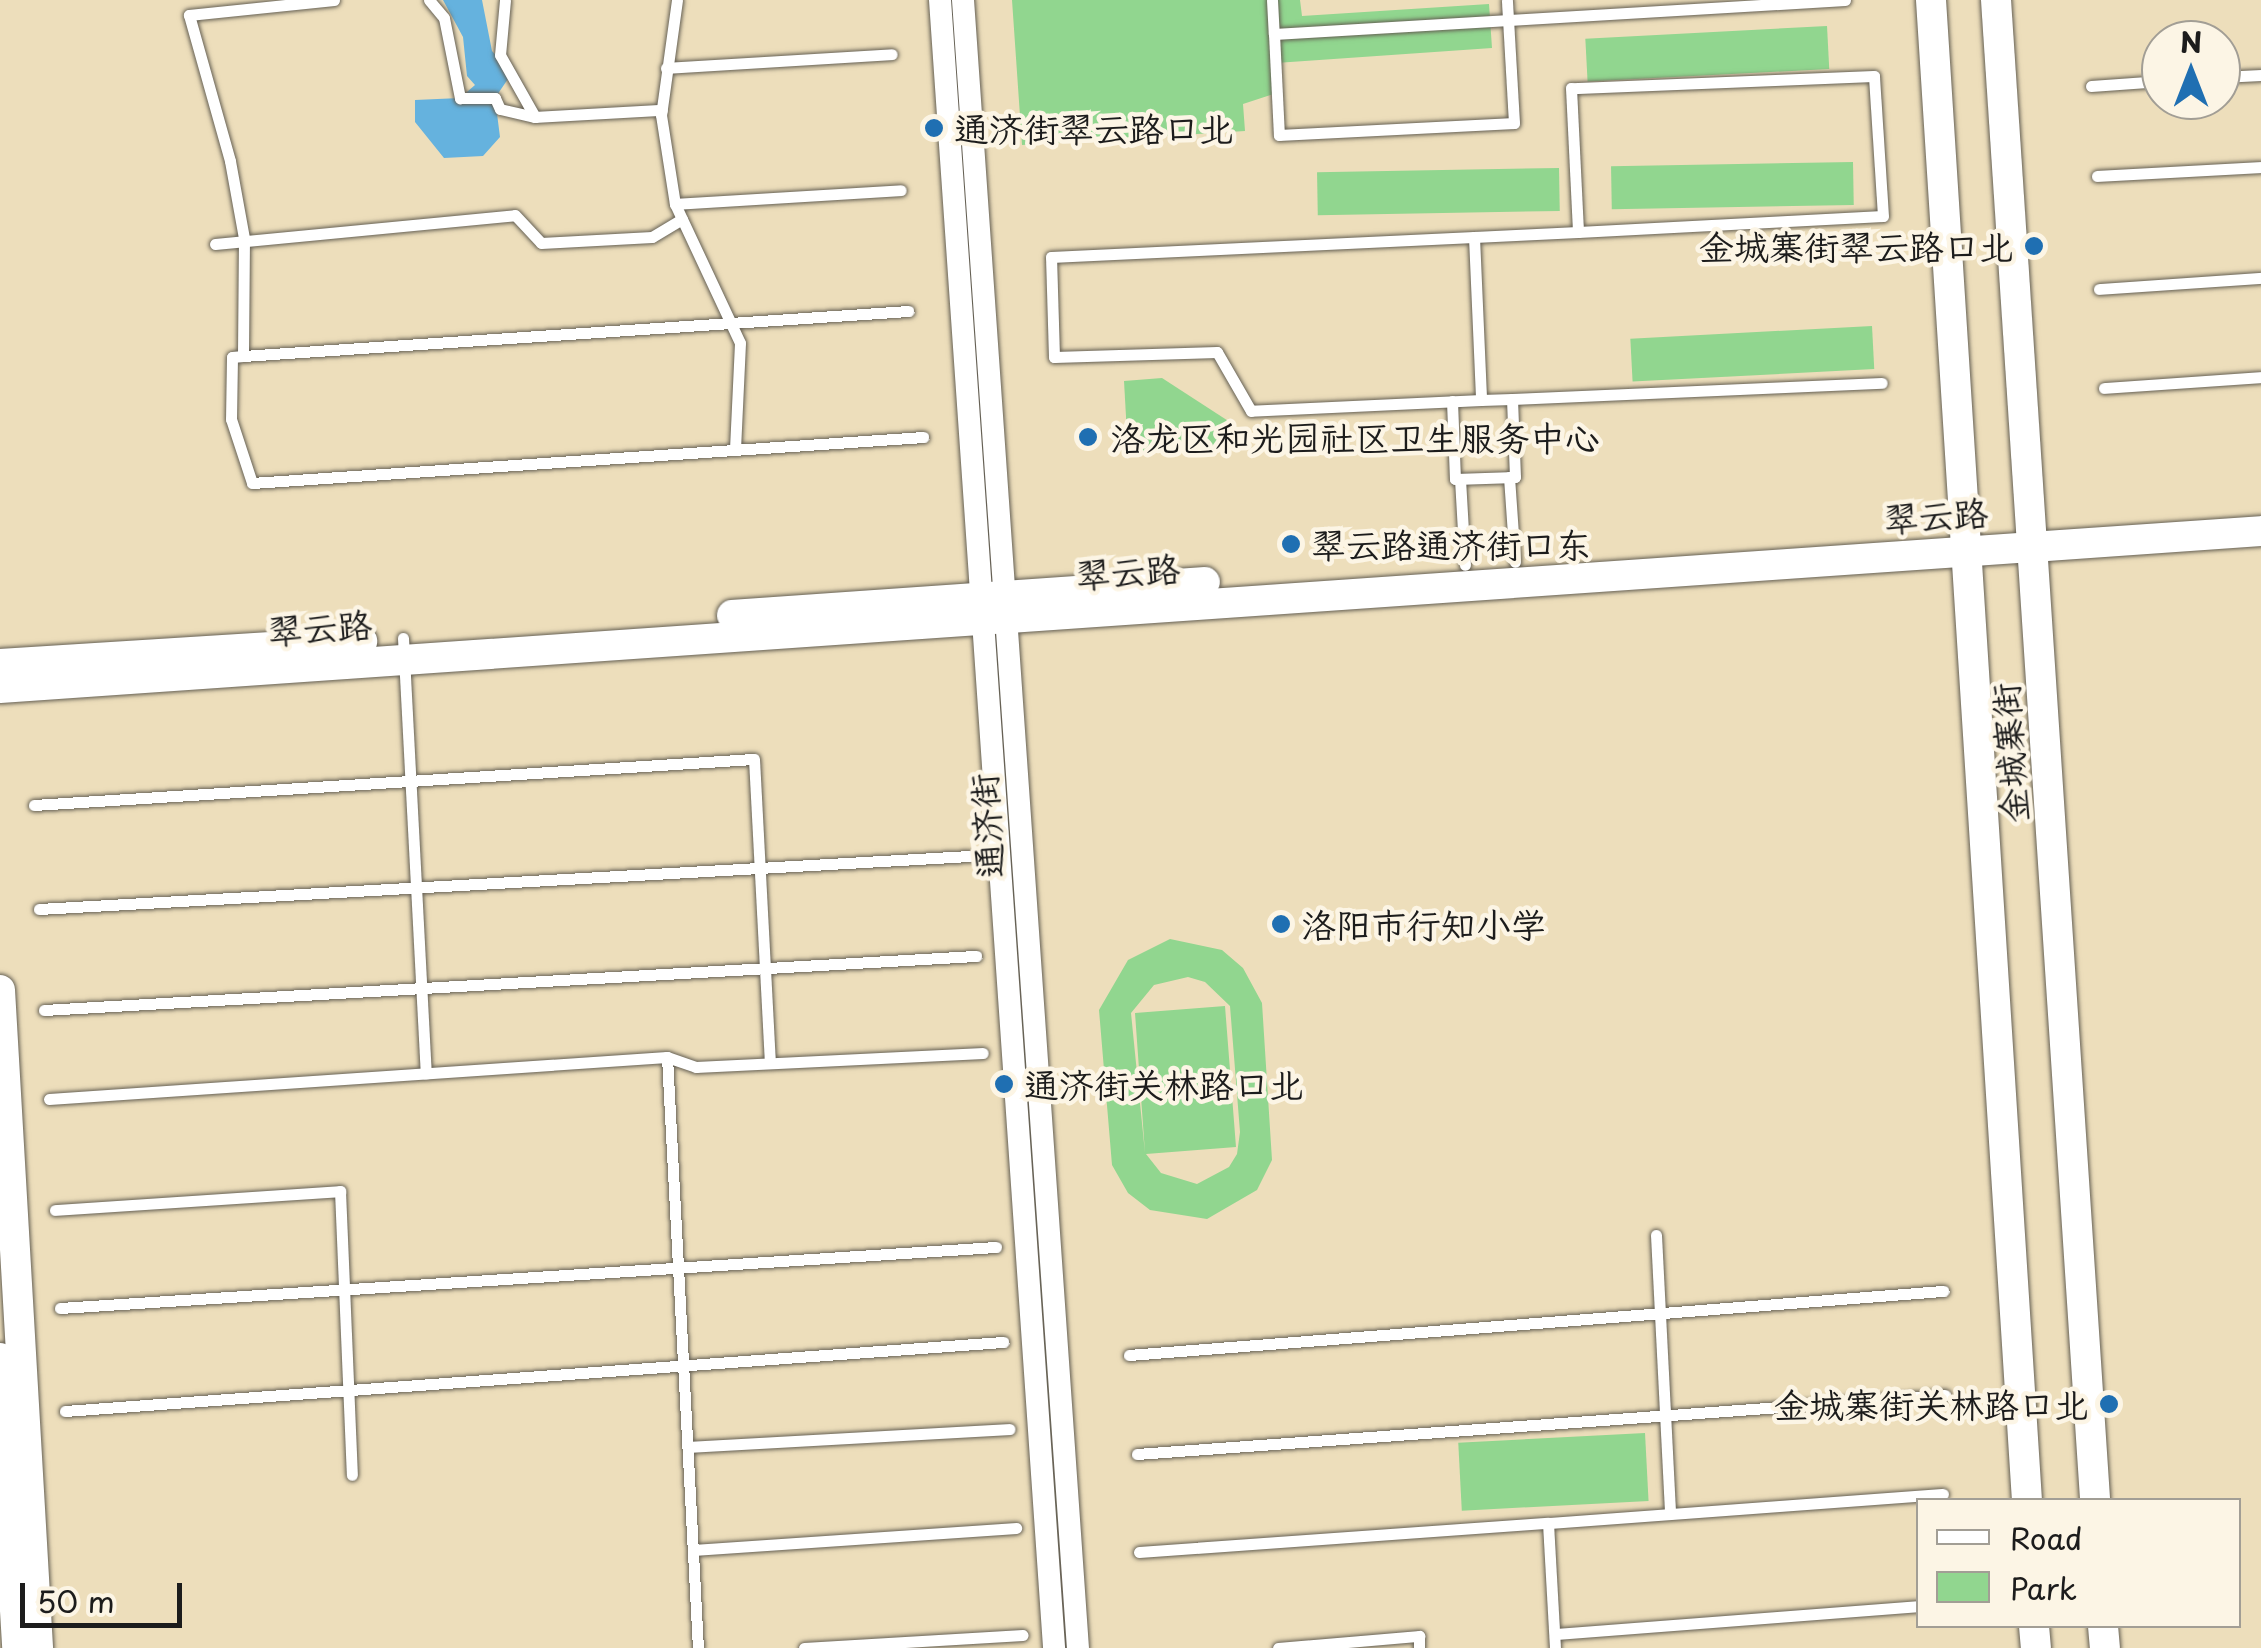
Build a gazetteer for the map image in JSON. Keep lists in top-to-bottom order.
{
  "streets": {
    "street": ["翠云路", "金城寨街", "通济街"]
  },
  "crossings": [
    ["翠云路", "金城寨街"],
    ["翠云路", "通济街"]
  ],
  "places": [
    "通济街翠云路口北",
    "金城寨街翠云路口北",
    "洛龙区和光园社区卫生服务中心",
    "翠云路通济街口东",
    "洛阳市行知小学",
    "通济街关林路口北",
    "金城寨街关林路口北"
  ],
  "legend": ["Road", "Park"],
  "scale_bar": "50 m",
  "north": "top"
}
